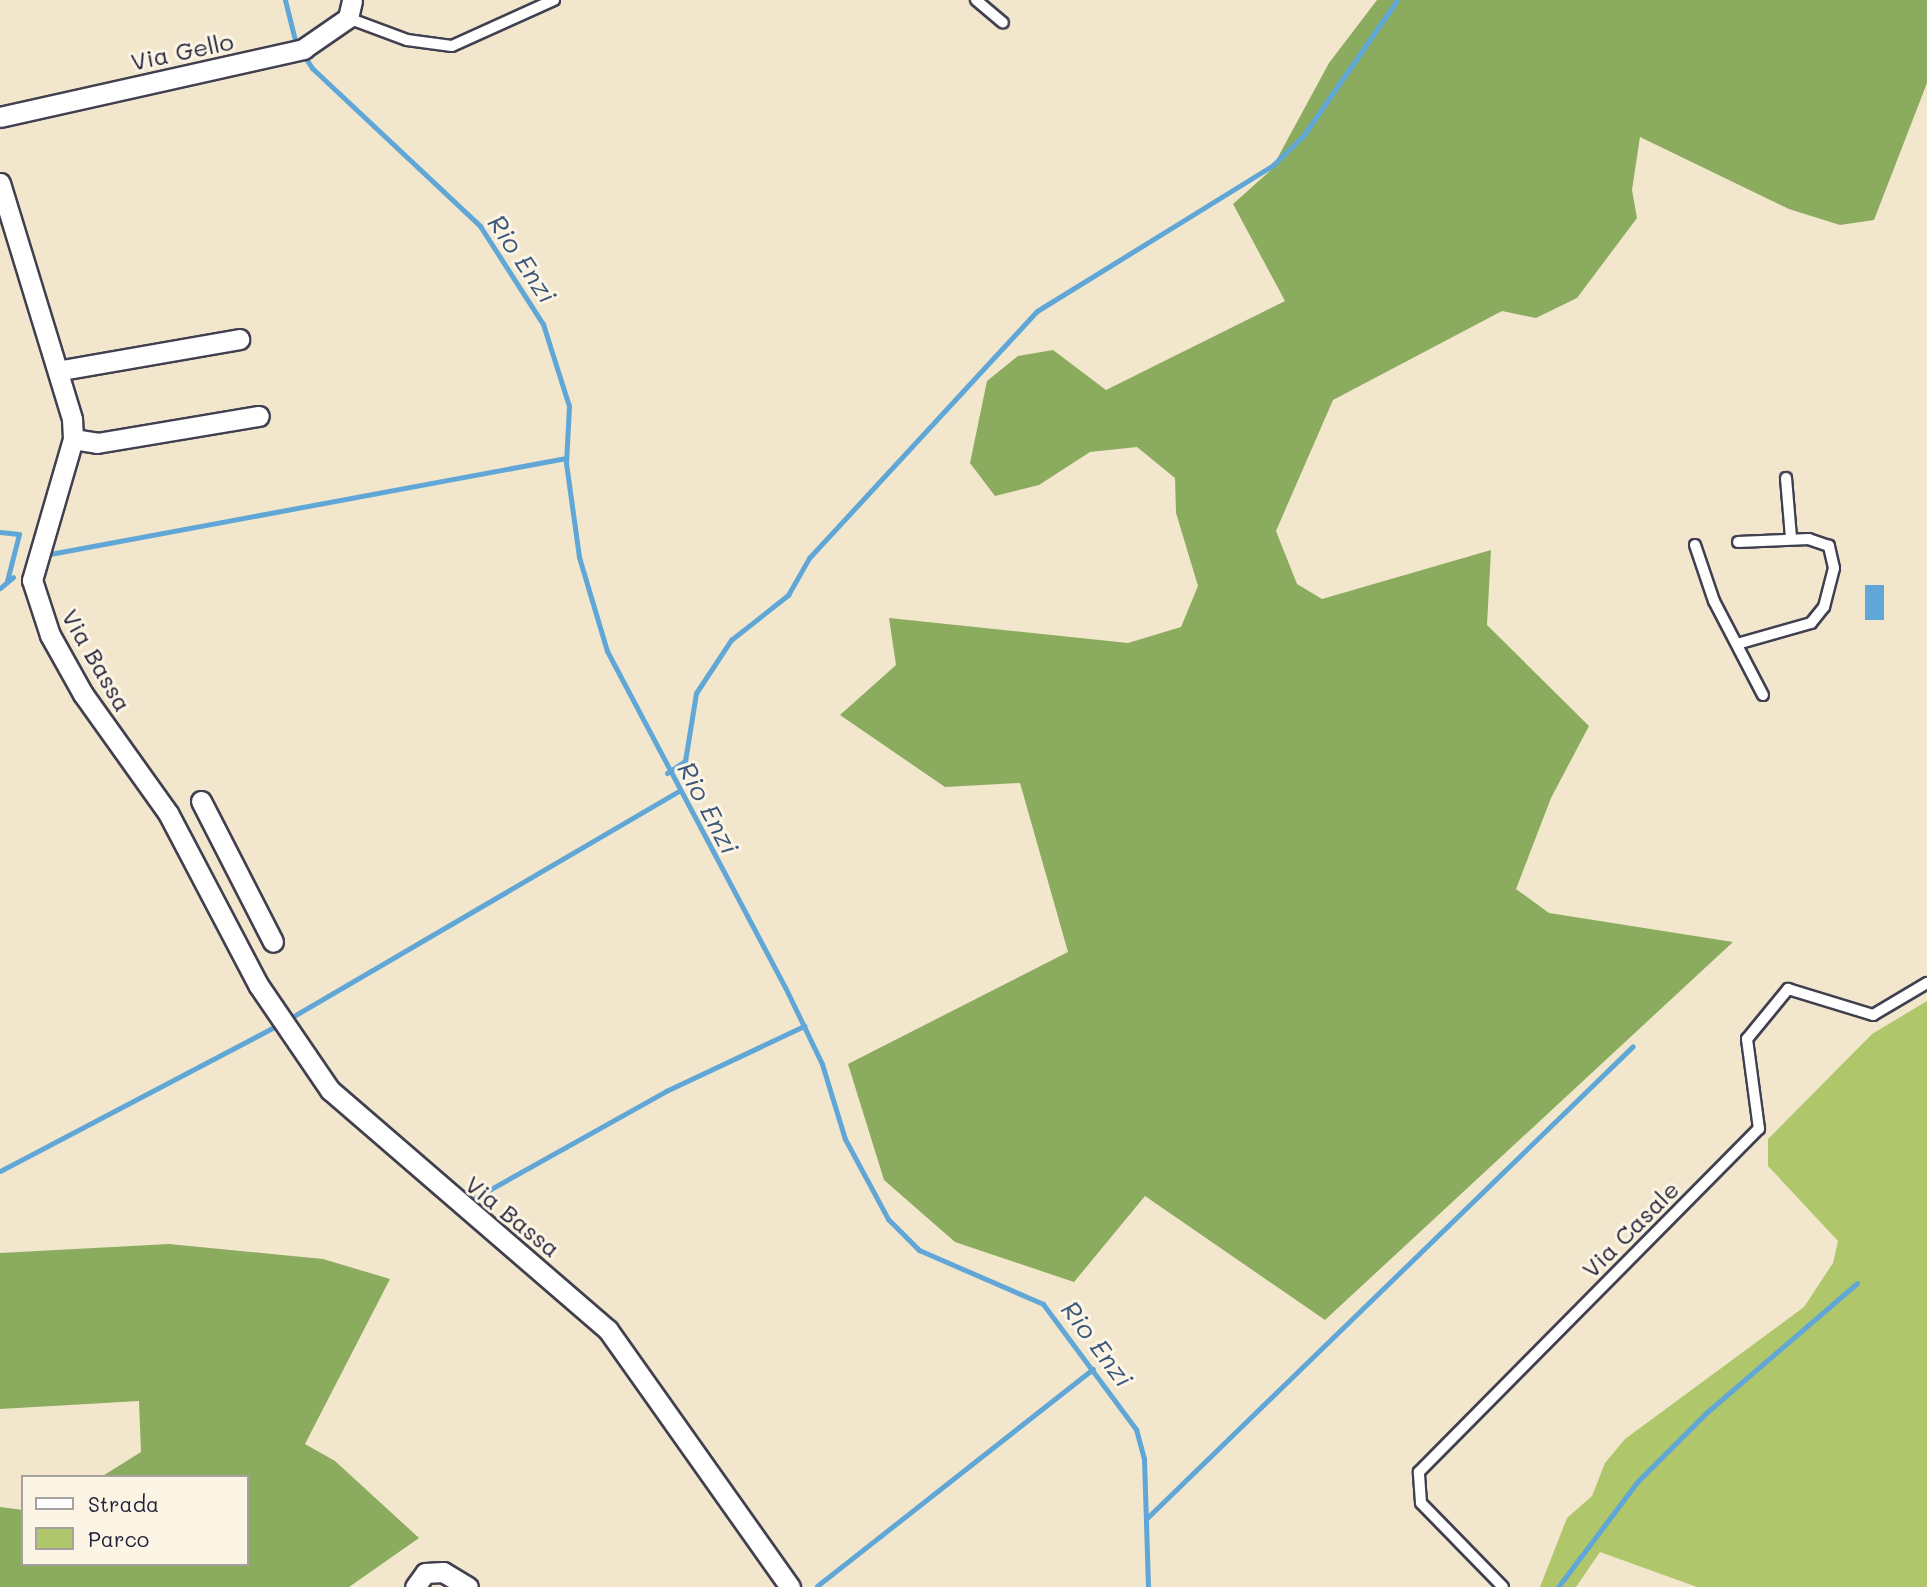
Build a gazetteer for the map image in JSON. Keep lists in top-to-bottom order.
{
  "streets": {
    "street": ["Via Gello", "Via Bassa"],
    "lane": ["Via Casale"]
  },
  "water": ["Rio Enzi"],
  "legend": ["Strada", "Parco"]
}
